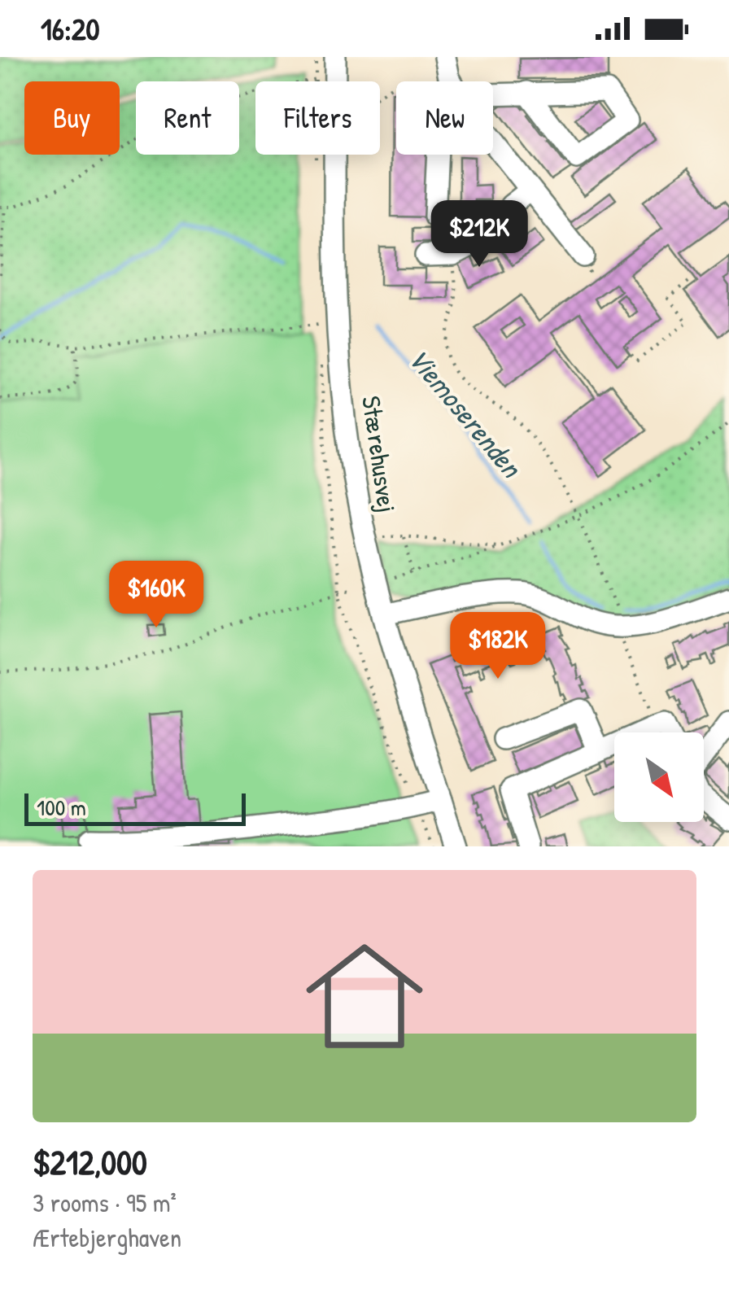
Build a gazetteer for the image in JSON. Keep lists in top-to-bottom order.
{
  "streets": {
    "street": ["Stærehusvej"]
  },
  "water": ["Viemoserenden"],
  "scale_bar": "100 m",
  "north": "bottom right",
  "page": {
    "status": "16:20",
    "chip": [
      "Buy",
      "Rent",
      "Filters",
      "New"
    ],
    "price": ["$212K", "$160K", "$182K"],
    "scale": "100 m",
    "list": [
      {
        "name": "$212,000",
        "note": "3 rooms · 95 m² · Ærtebjerghaven"
      }
    ]
  }
}
